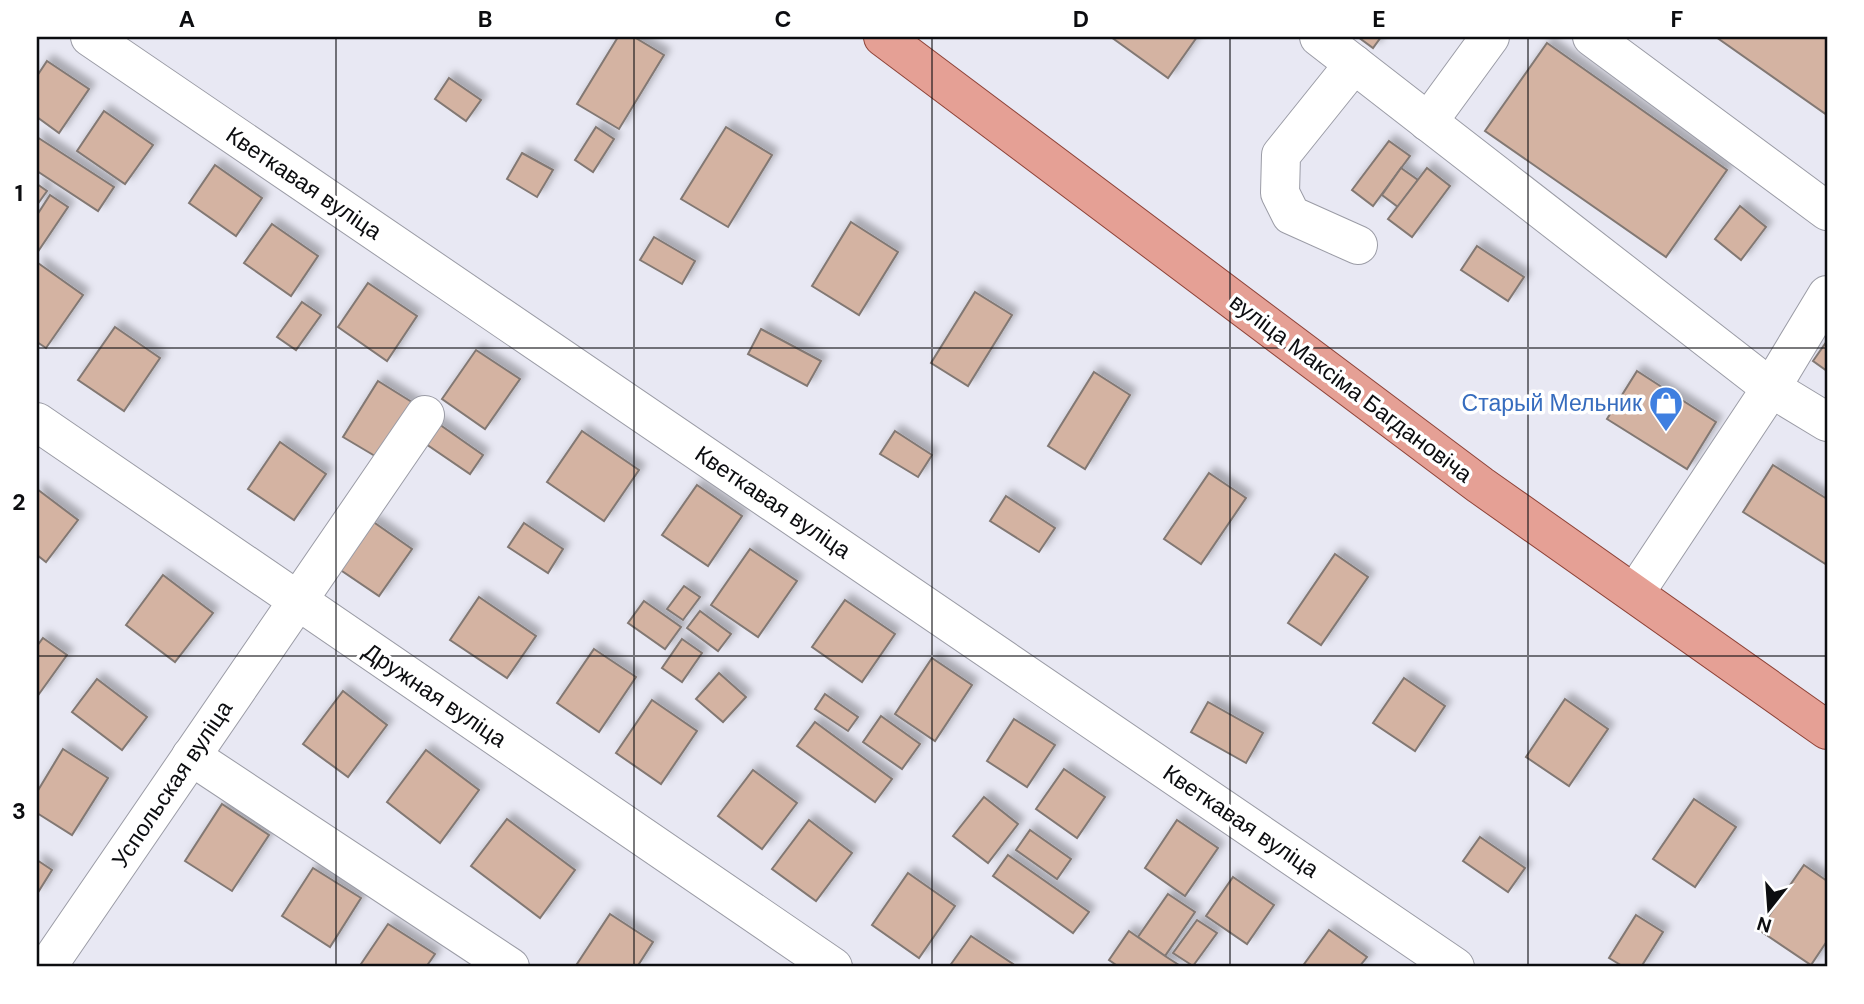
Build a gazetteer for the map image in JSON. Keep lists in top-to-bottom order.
{
  "streets": {
    "main road": ["вуліца Максіма Багдановіча"],
    "street": ["Кветкавая вуліца", "Дружная вуліца", "Успольская вуліца"]
  },
  "crossings": [
    ["Дружная вуліца", "Успольская вуліца"]
  ],
  "places": {
    "shop": ["Старый Мельник"]
  },
  "north": "bottom",
  "grid": {
    "columns": [
      "A",
      "B",
      "C",
      "D",
      "E",
      "F"
    ],
    "rows": ["1", "2", "3"]
  }
}
